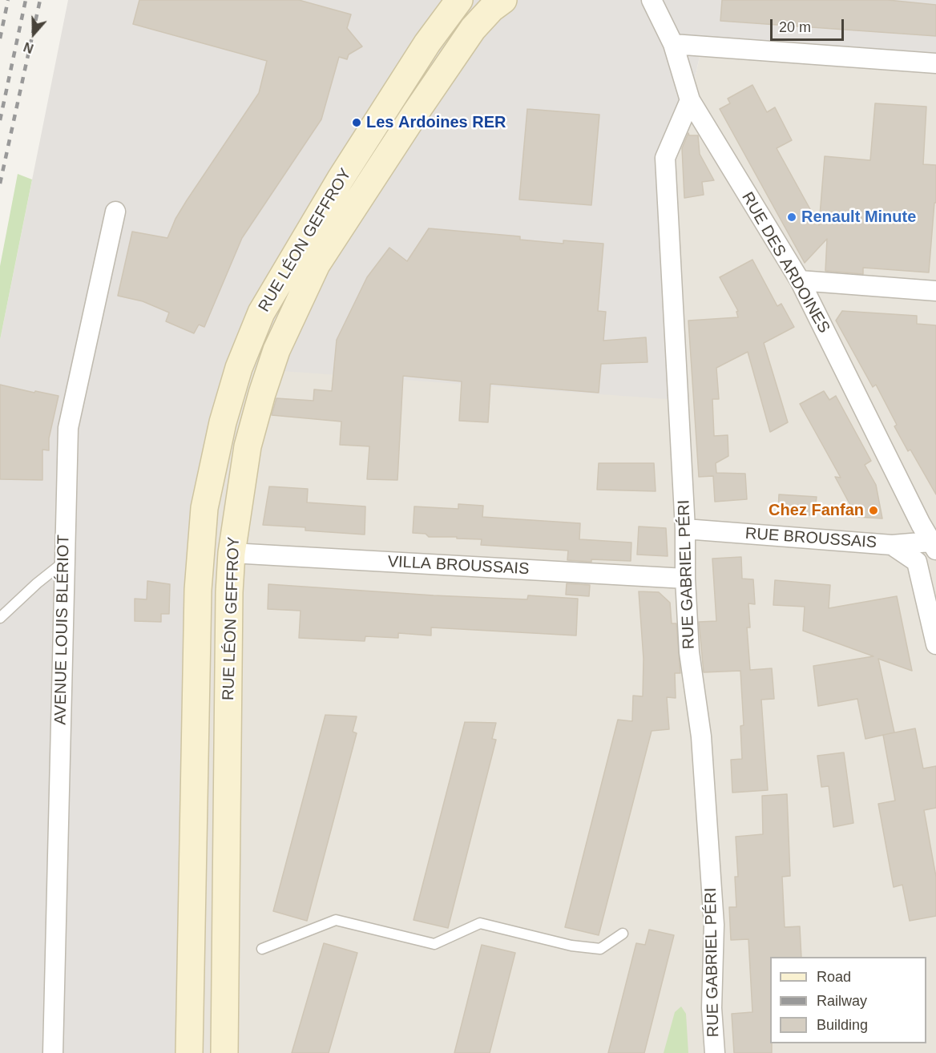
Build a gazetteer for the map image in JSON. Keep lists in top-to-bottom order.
{
  "streets": {
    "street": [
      "RUE LÉON GEFFROY",
      "RUE DES ARDOINES",
      "RUE BROUSSAIS",
      "VILLA BROUSSAIS",
      "RUE GABRIEL PÉRI",
      "AVENUE LOUIS BLÉRIOT"
    ]
  },
  "crossings": [
    ["RUE LÉON GEFFROY", "VILLA BROUSSAIS"],
    ["RUE DES ARDOINES", "RUE BROUSSAIS"],
    ["RUE DES ARDOINES", "RUE GABRIEL PÉRI"],
    ["RUE BROUSSAIS", "RUE GABRIEL PÉRI"],
    ["VILLA BROUSSAIS", "RUE GABRIEL PÉRI"]
  ],
  "places": ["Les Ardoines RER", "Renault Minute", "Chez Fanfan"],
  "legend": ["Road", "Railway", "Building"],
  "scale_bar": "20 m",
  "north": "bottom"
}
